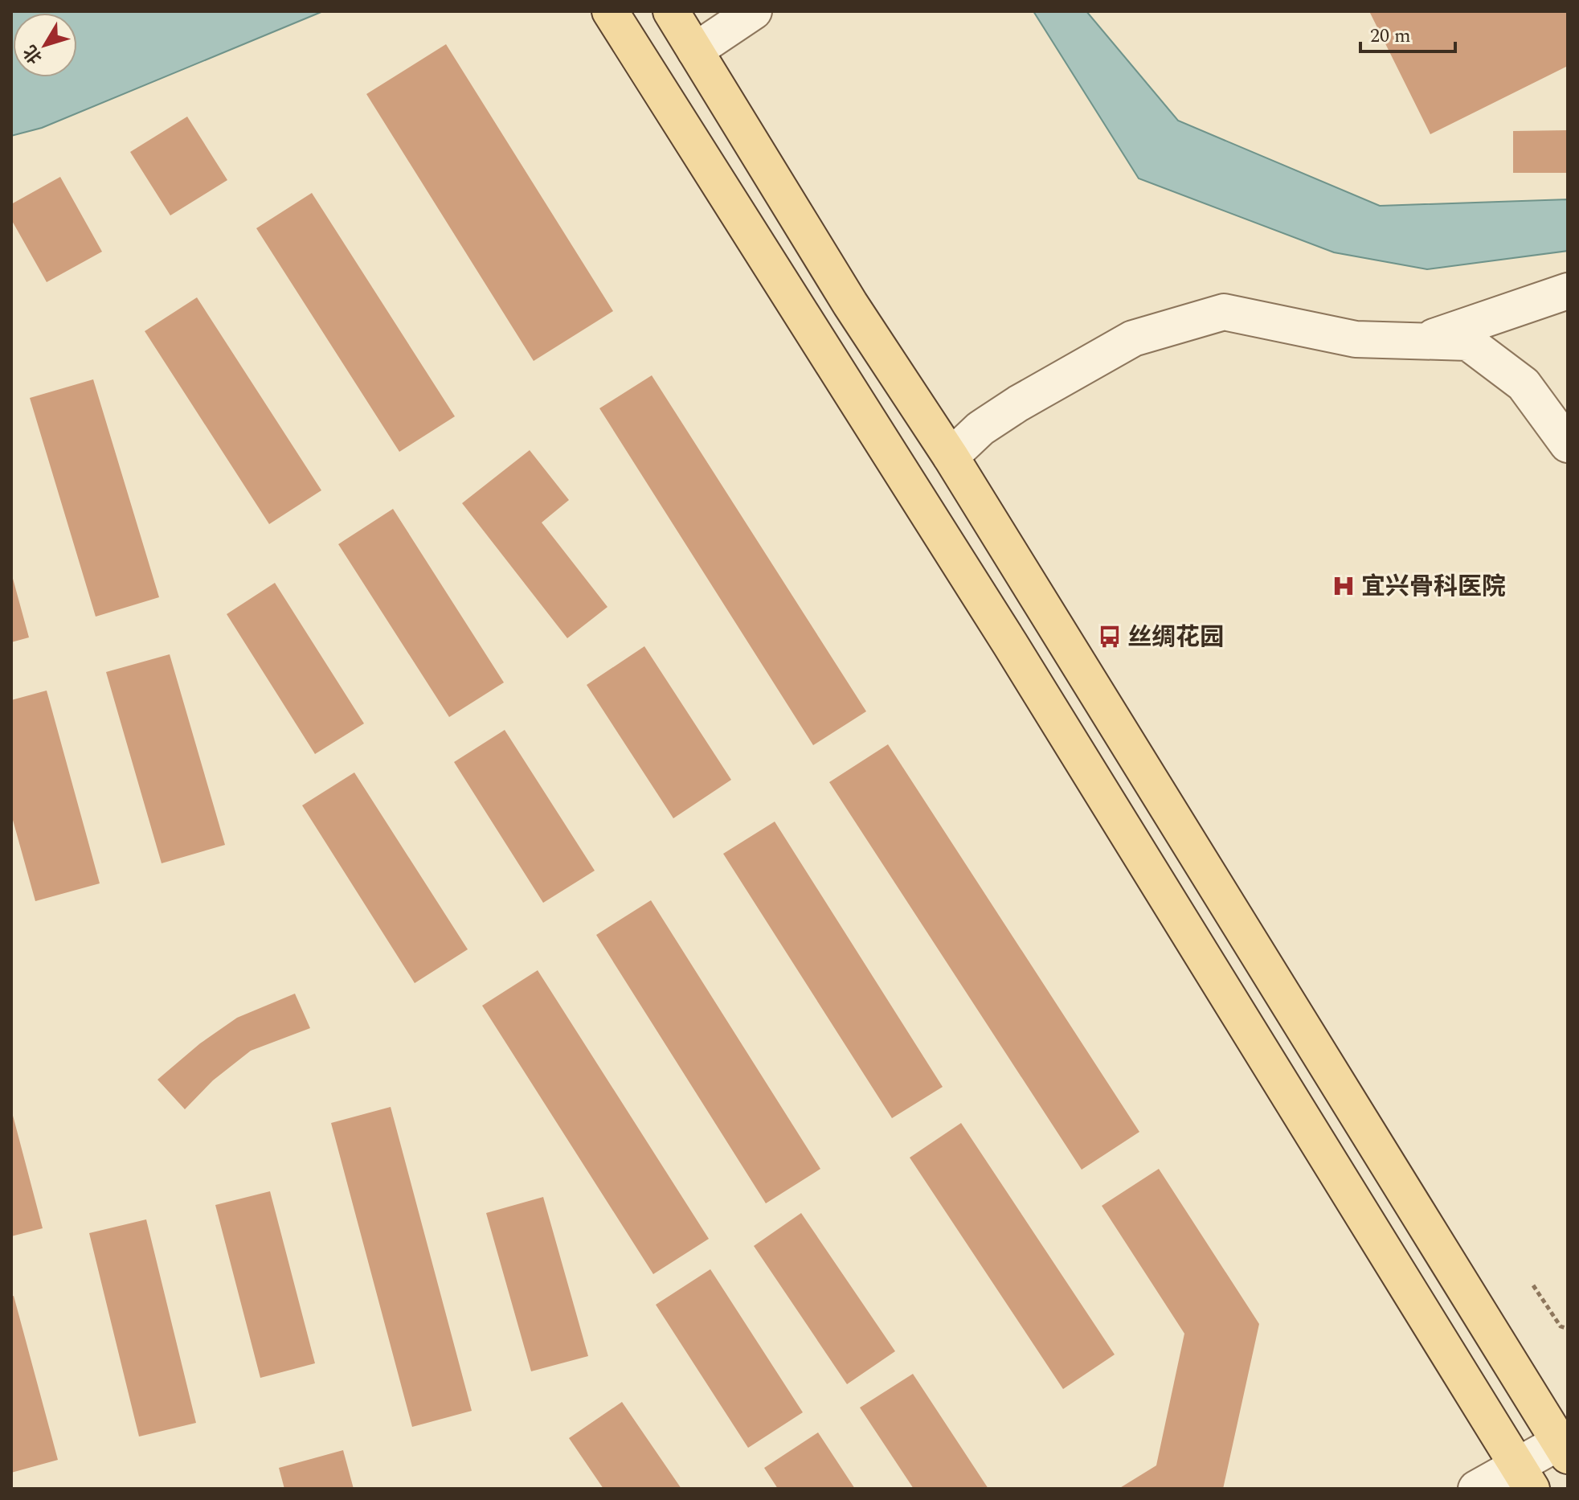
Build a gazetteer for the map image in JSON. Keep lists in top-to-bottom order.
{
  "places": {
    "hospital": ["宜兴骨科医院"],
    "bus stop": ["丝绸花园"]
  },
  "scale_bar": "20 m",
  "north": "bottom left"
}
